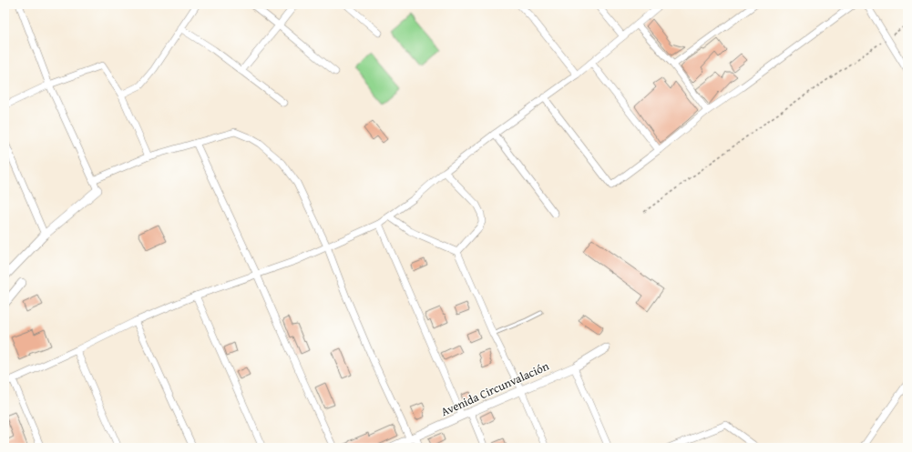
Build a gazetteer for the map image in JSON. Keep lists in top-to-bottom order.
{
  "streets": {
    "street": ["Avenida Circunvalación"]
  }
}
